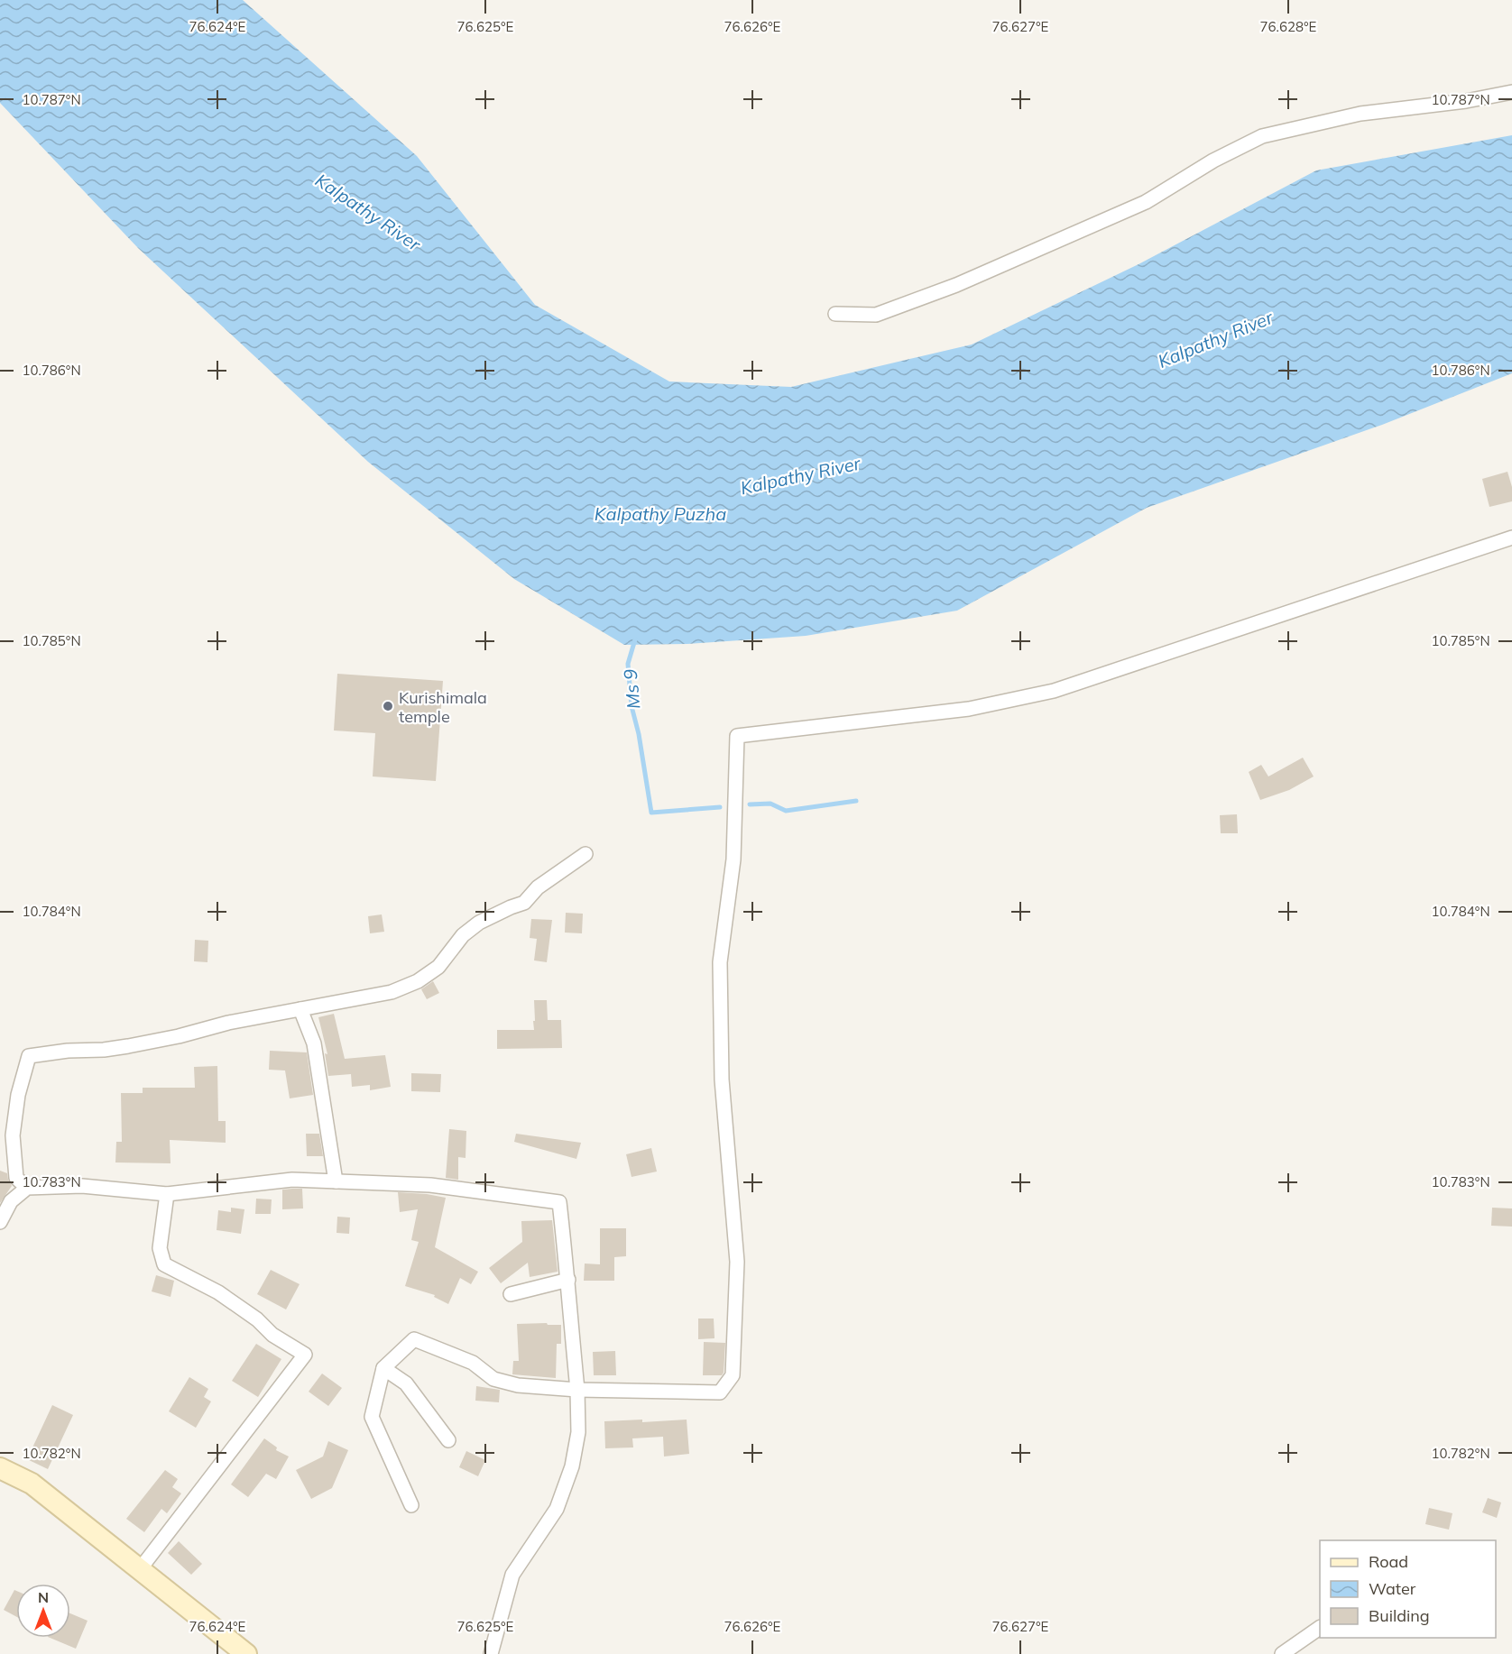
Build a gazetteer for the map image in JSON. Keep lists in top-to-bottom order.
{
  "water": ["Kalpathy River", "Kalpathy Puzha", "Ms 9"],
  "places": ["Kurishimala temple"],
  "legend": ["Road", "Water", "Building"],
  "north": "top",
  "coordinates": [
    "76.624°E",
    "76.625°E",
    "76.626°E",
    "76.627°E",
    "76.628°E",
    "10.787°N",
    "10.786°N",
    "10.785°N",
    "10.784°N",
    "10.783°N",
    "10.782°N"
  ]
}
